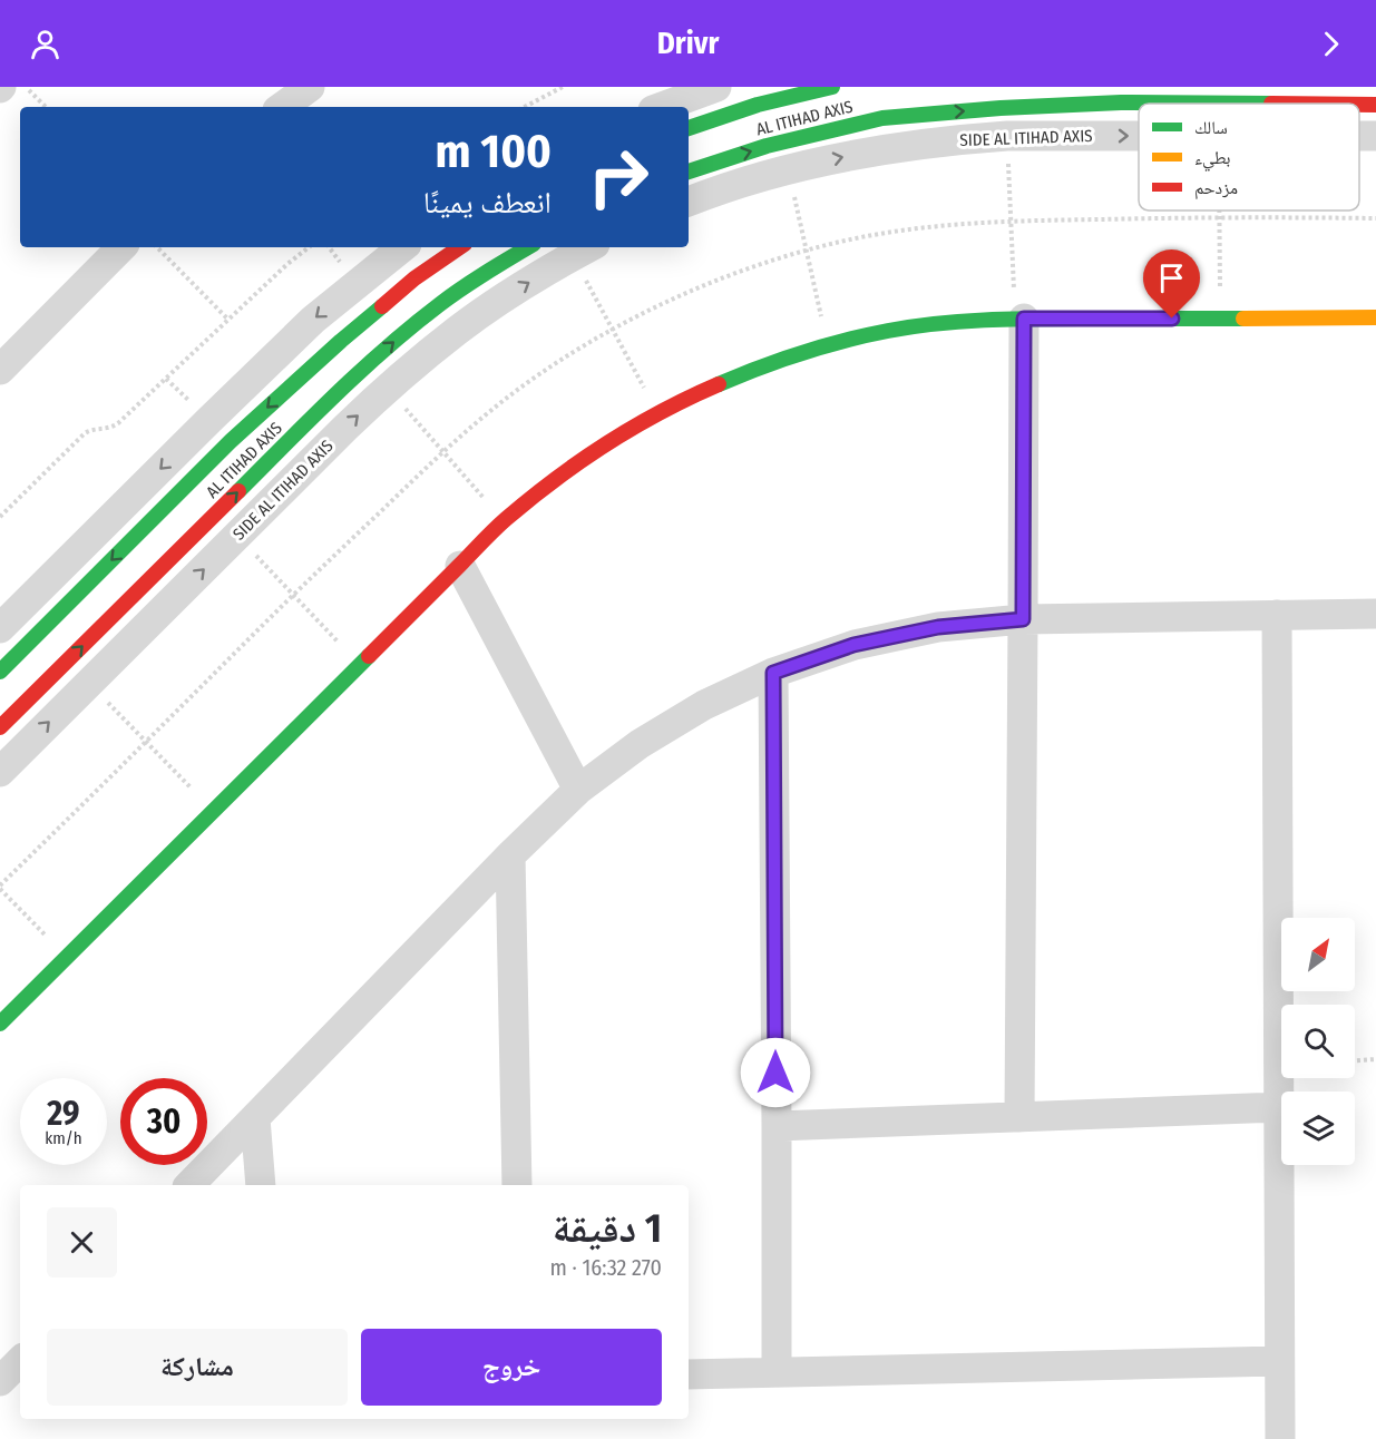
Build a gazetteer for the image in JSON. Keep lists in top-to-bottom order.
{
  "streets": {
    "street": ["AL ITIHAD AXIS", "SIDE AL ITIHAD AXIS"]
  },
  "legend": ["سالك", "بطيء", "مزدحم"],
  "north": "top right",
  "page": {
    "header": "Drivr",
    "turn": ["100 m", "انعطف يمينًا"],
    "speed": "29 km/h",
    "limit": "30",
    "heading": ["1 دقيقة", "270 m · 16:32"],
    "buttons": ["خروج", "مشاركة"]
  }
}
